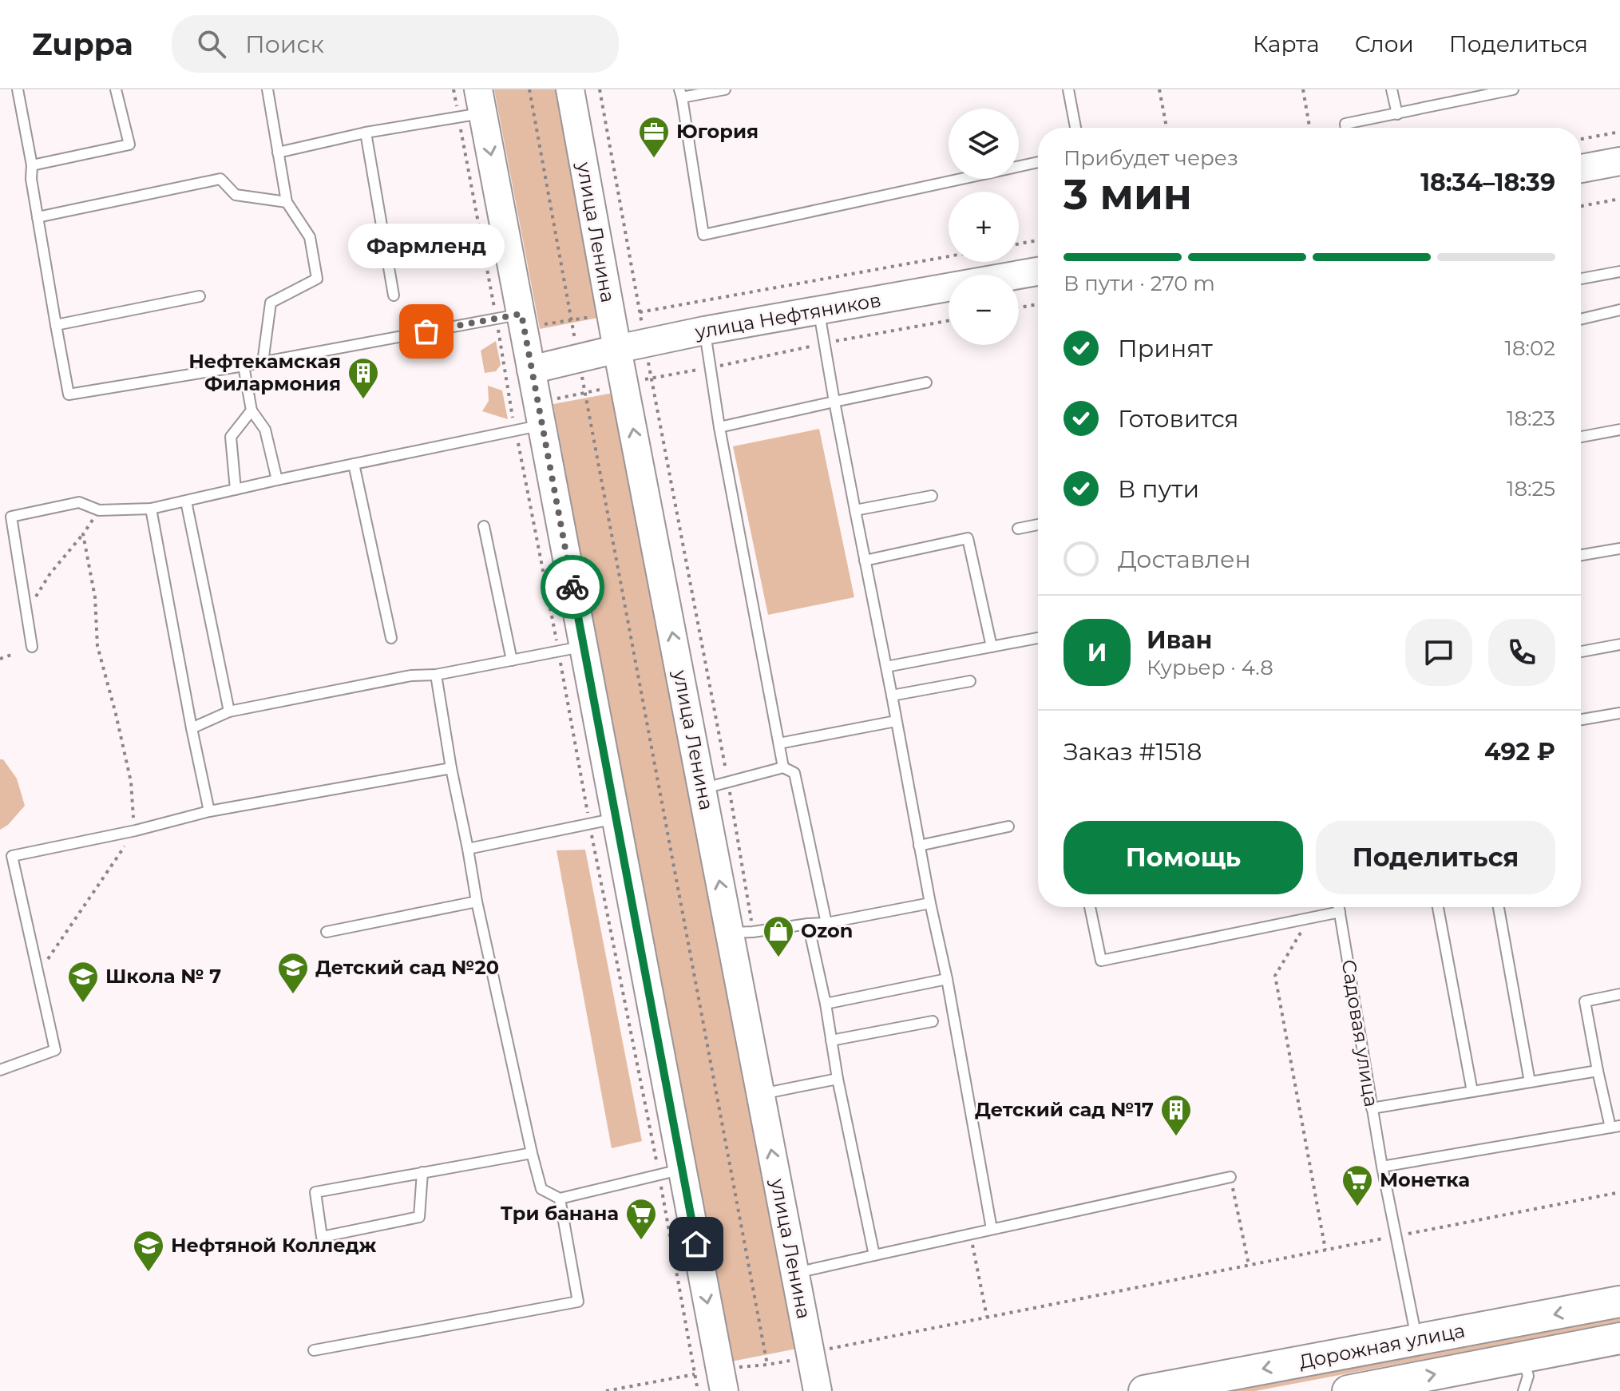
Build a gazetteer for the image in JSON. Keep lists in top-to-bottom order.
{
  "streets": {
    "main road": ["улица Ленина", "улица Нефтяников", "Дорожная улица"],
    "lane": ["Садовая улица"]
  },
  "crossings": [
    ["улица Ленина", "улица Нефтяников"],
    ["Садовая улица", "Дорожная улица"]
  ],
  "places": {
    "office": ["Югория"],
    "other": ["Фармленд"],
    "building": ["Нефтекамская Филармония", "Детский сад №17"],
    "shop": ["Ozon"],
    "school or university": ["Детский сад №20", "Школа № 7", "Нефтяной Колледж"],
    "supermarket": ["Монетка", "Три банана"]
  },
  "page": {
    "header": "Zuppa",
    "search": "Поиск",
    "nav": ["Карта", "Слои", "Поделиться"],
    "map_buttons": ["+", "−"],
    "heading": ["3 мин", "Прибудет через", "18:34–18:39"],
    "panel": [
      "Иван",
      "Курьер · 4.8",
      "Заказ #1518",
      "492 ₽"
    ],
    "bubble": "Фармленд",
    "bar": "В пути · 270 m",
    "list": [
      ["Принят", "18:02"],
      ["Готовится", "18:23"],
      ["В пути", "18:25"],
      "Доставлен"
    ],
    "round": "И",
    "buttons": ["Помощь", "Поделиться"]
  }
}
